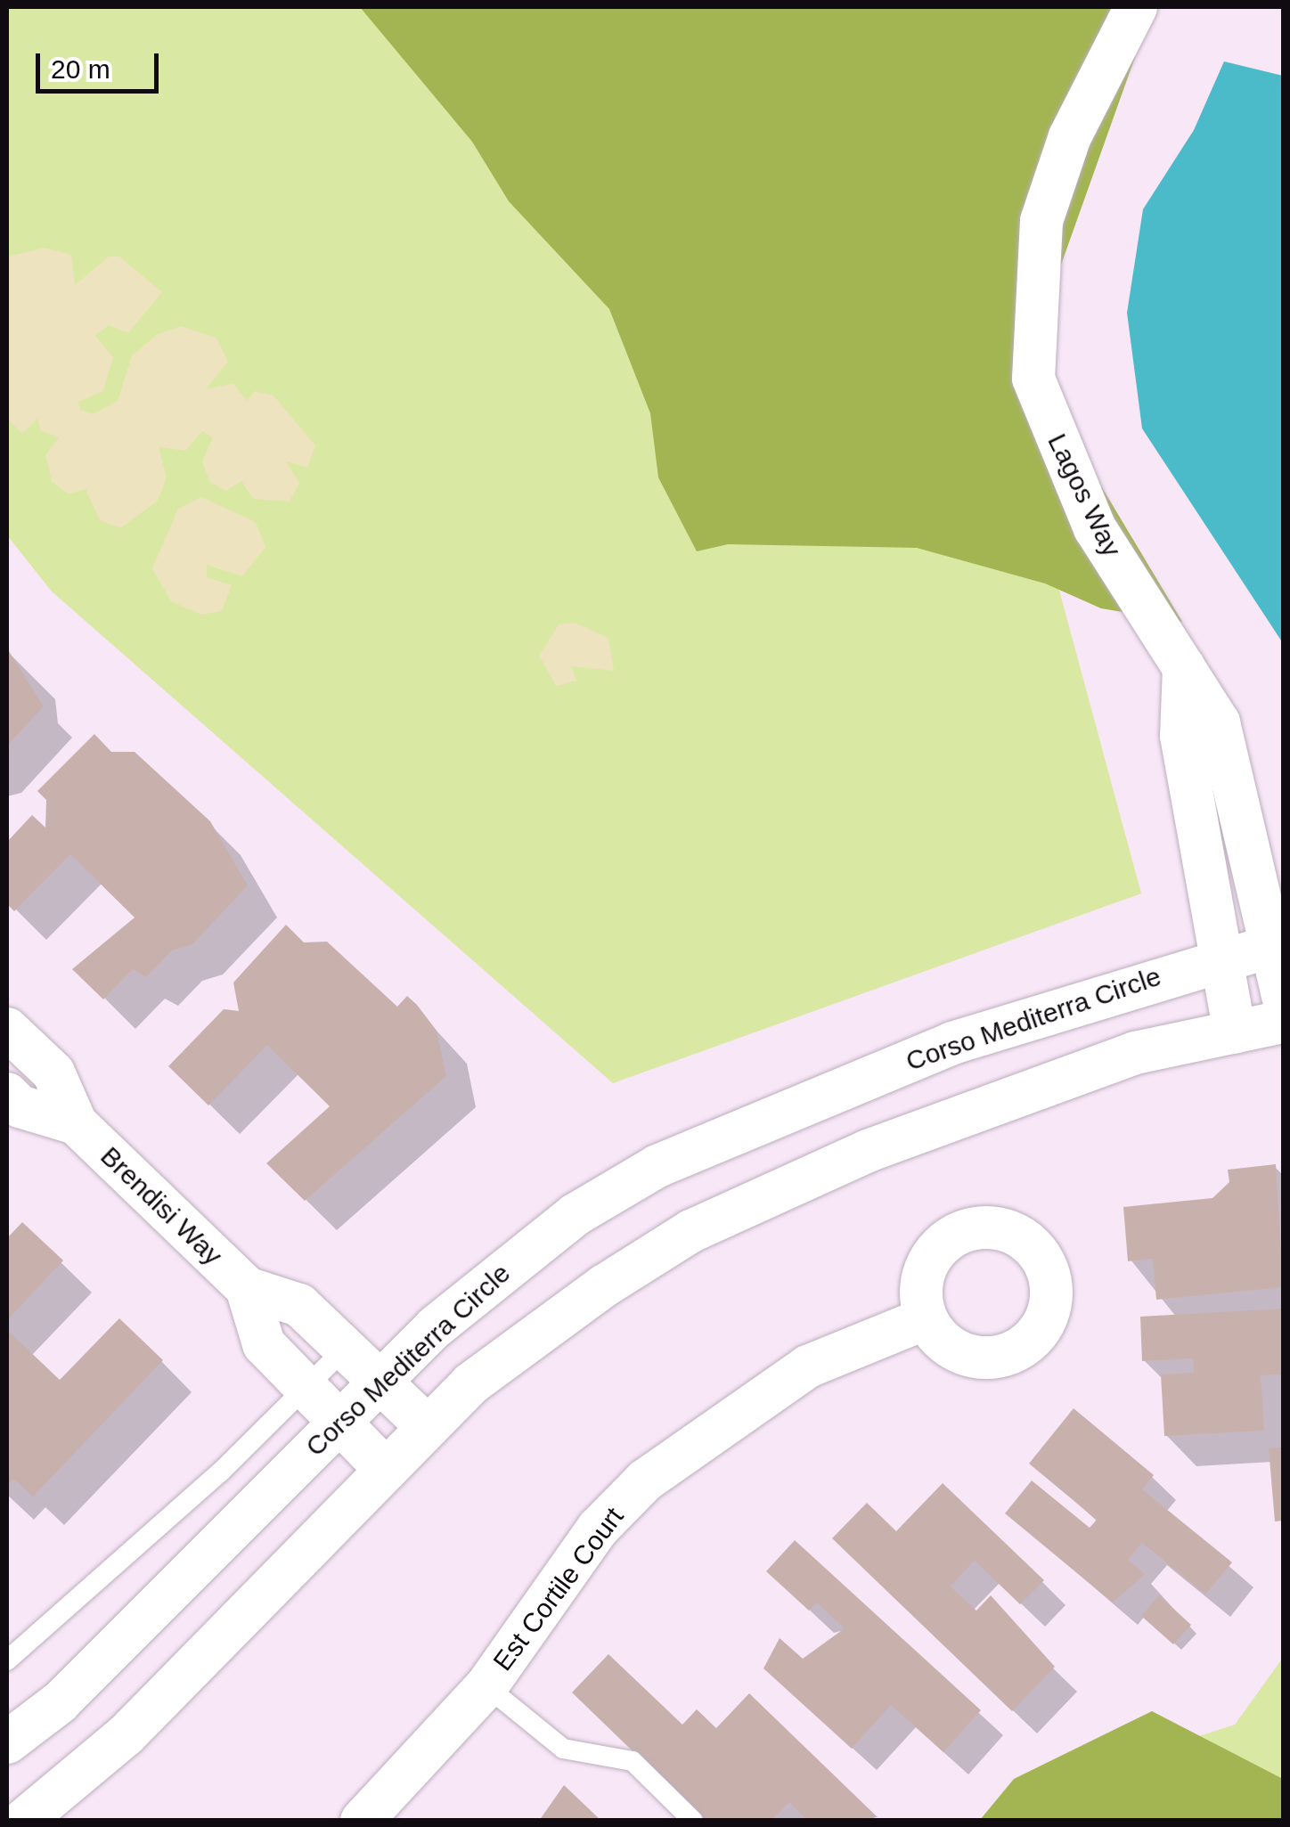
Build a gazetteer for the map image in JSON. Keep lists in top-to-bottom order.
{
  "streets": {
    "street": [
      "Lagos Way",
      "Corso Mediterra Circle",
      "Brendisi Way",
      "Est Cortile Court"
    ]
  },
  "crossings": [
    ["Lagos Way", "Corso Mediterra Circle"],
    ["Corso Mediterra Circle", "Brendisi Way"]
  ],
  "scale_bar": "20 m"
}
